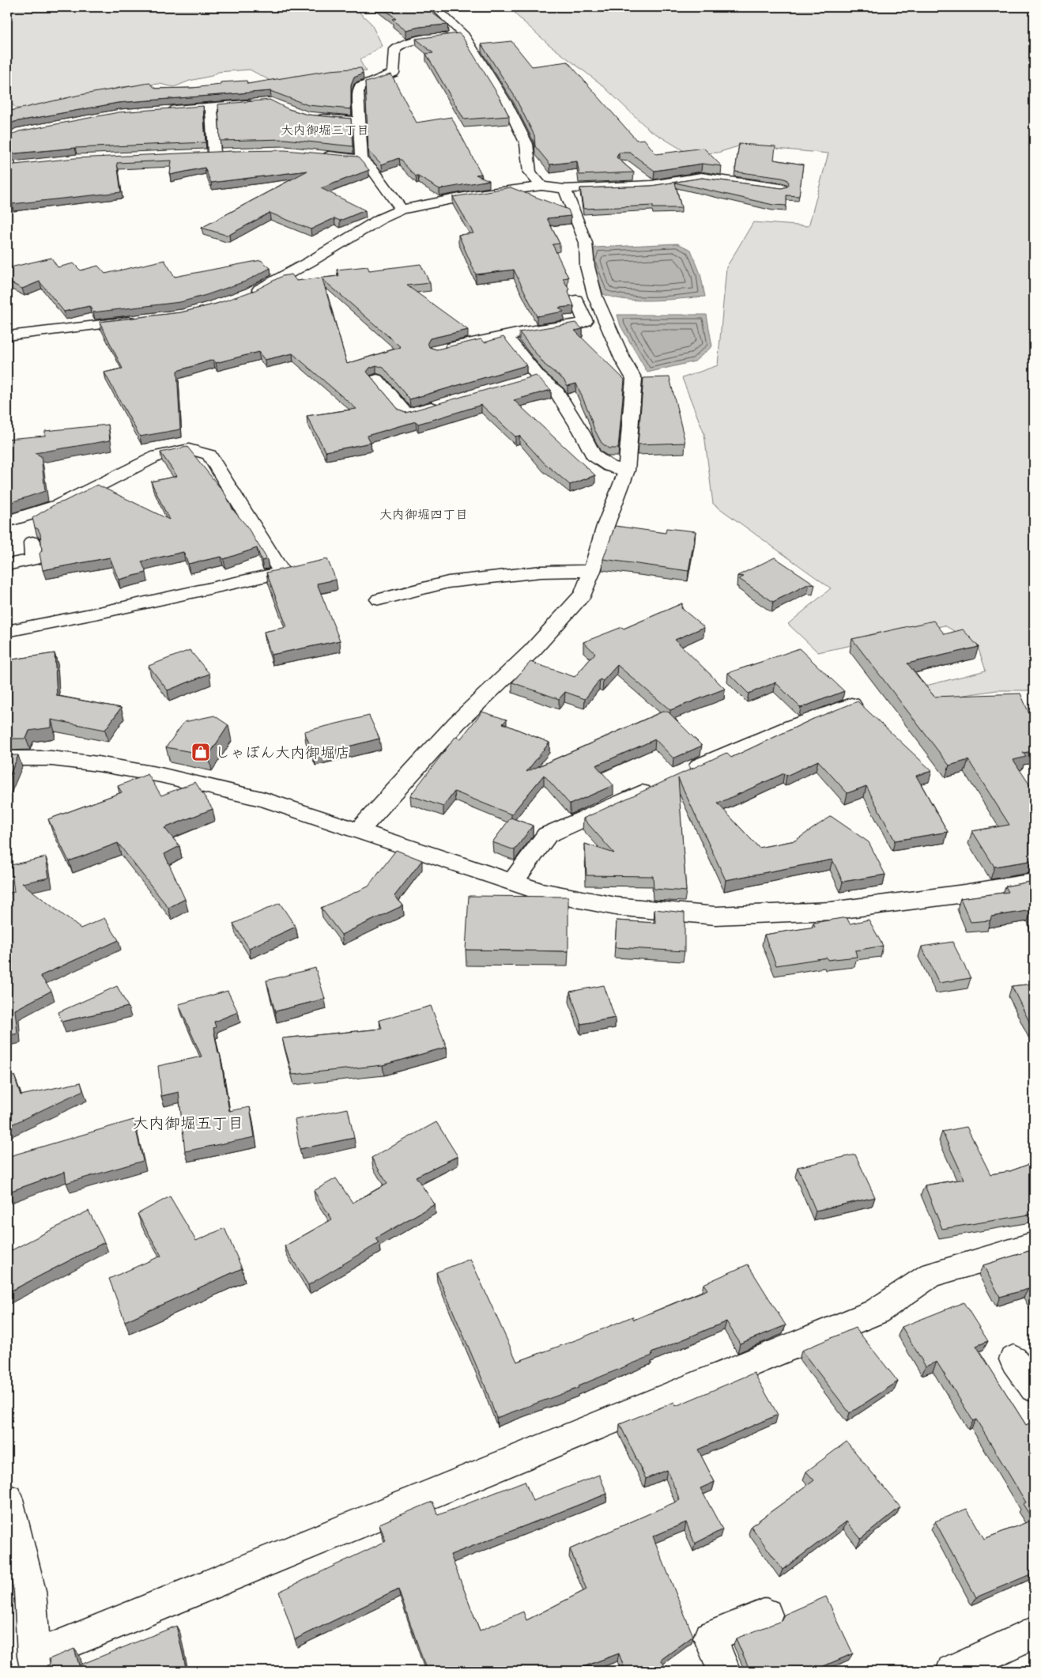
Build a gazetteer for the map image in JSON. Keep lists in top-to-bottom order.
{
  "districts": ["大内御堀三丁目", "大内御堀四丁目", "大内御堀五丁目"],
  "places": {
    "shop": ["しゃぼん大内御堀店"]
  }
}
